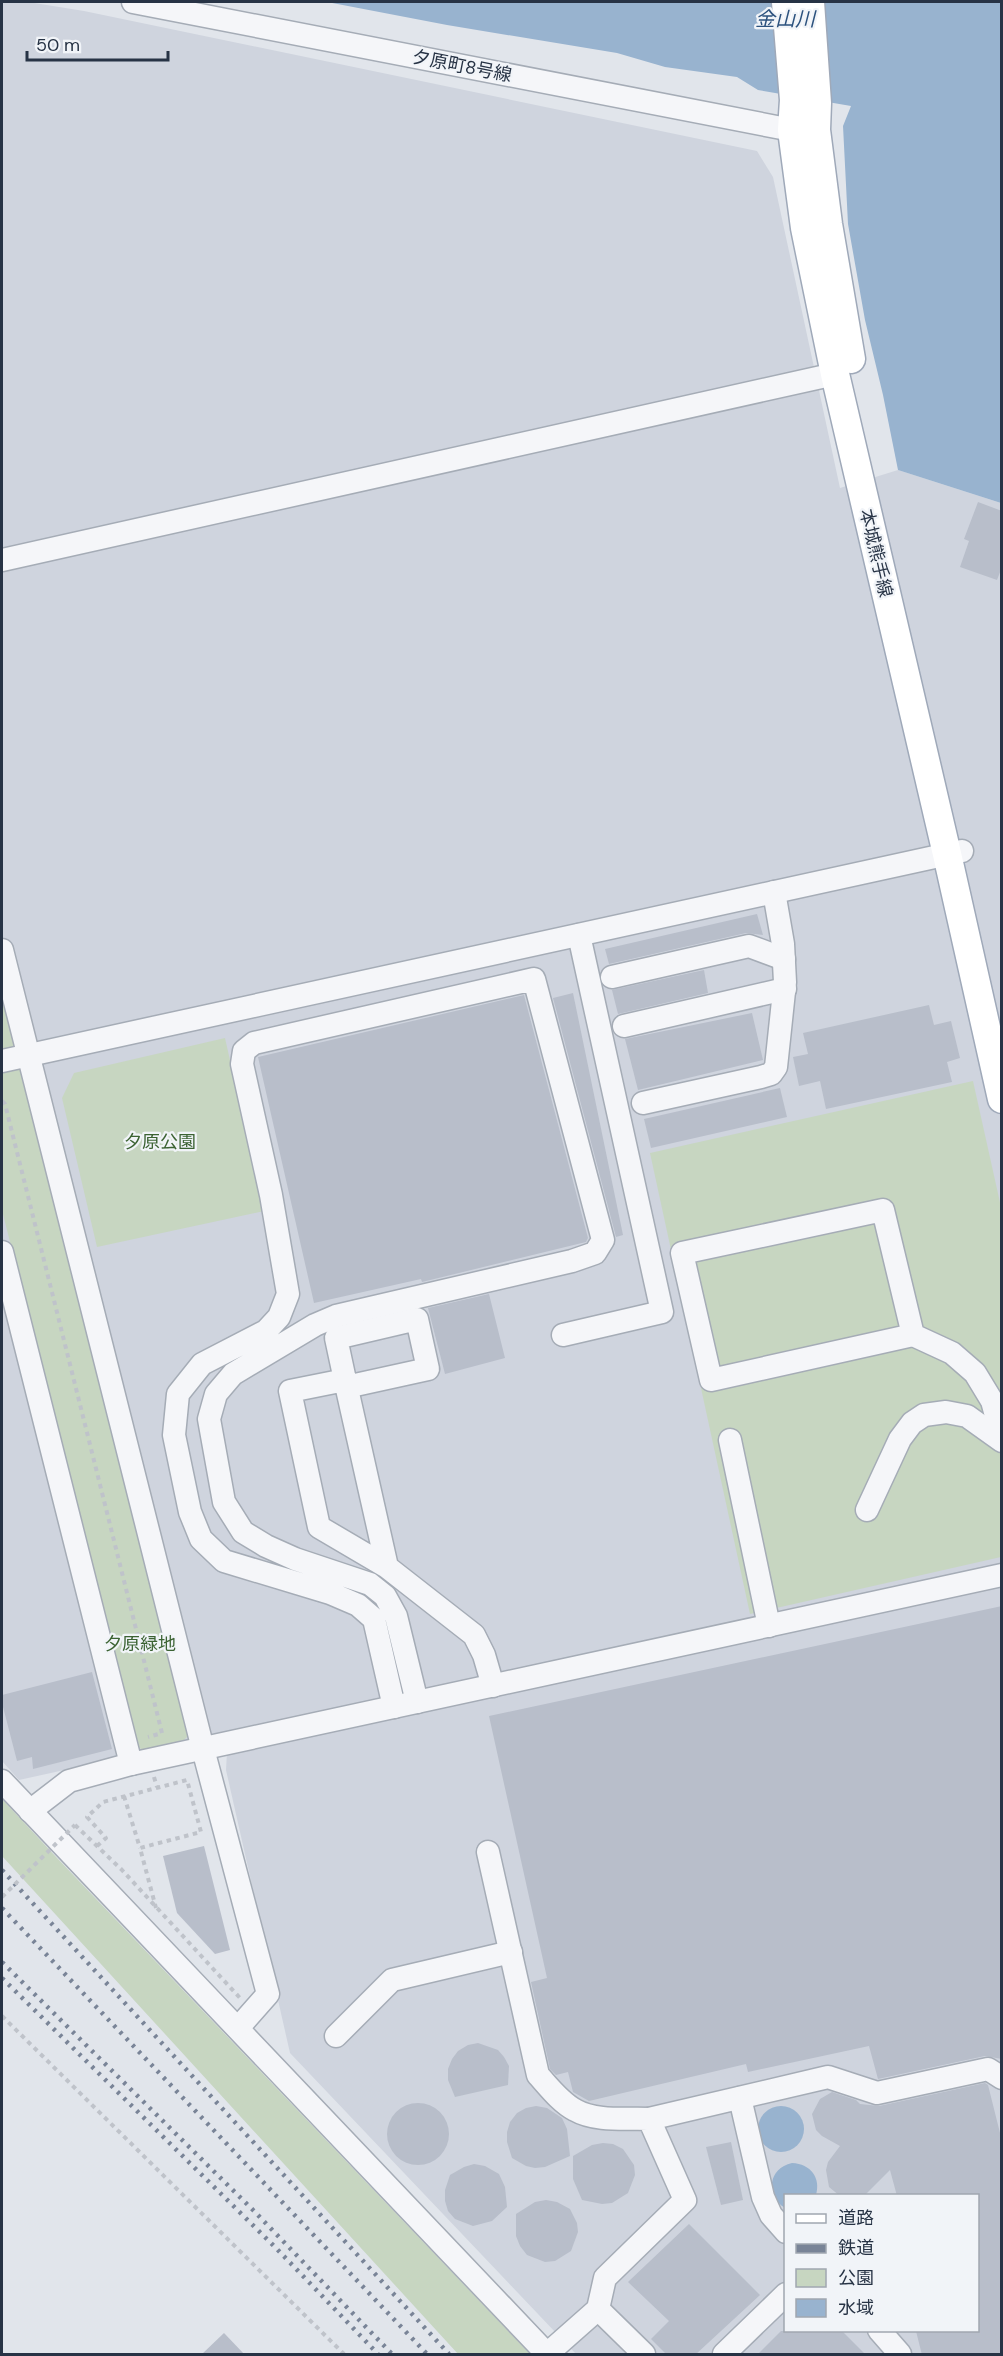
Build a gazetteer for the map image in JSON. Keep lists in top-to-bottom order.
{
  "streets": {
    "main road": ["本城熊手線"],
    "street": ["夕原町8号線"]
  },
  "crossings": [
    ["夕原町8号線", "本城熊手線"]
  ],
  "water": ["金山川"],
  "parks": ["夕原公園", "夕原緑地"],
  "legend": [
    "道路",
    "鉄道",
    "公園",
    "水域"
  ],
  "scale_bar": "50 m"
}
